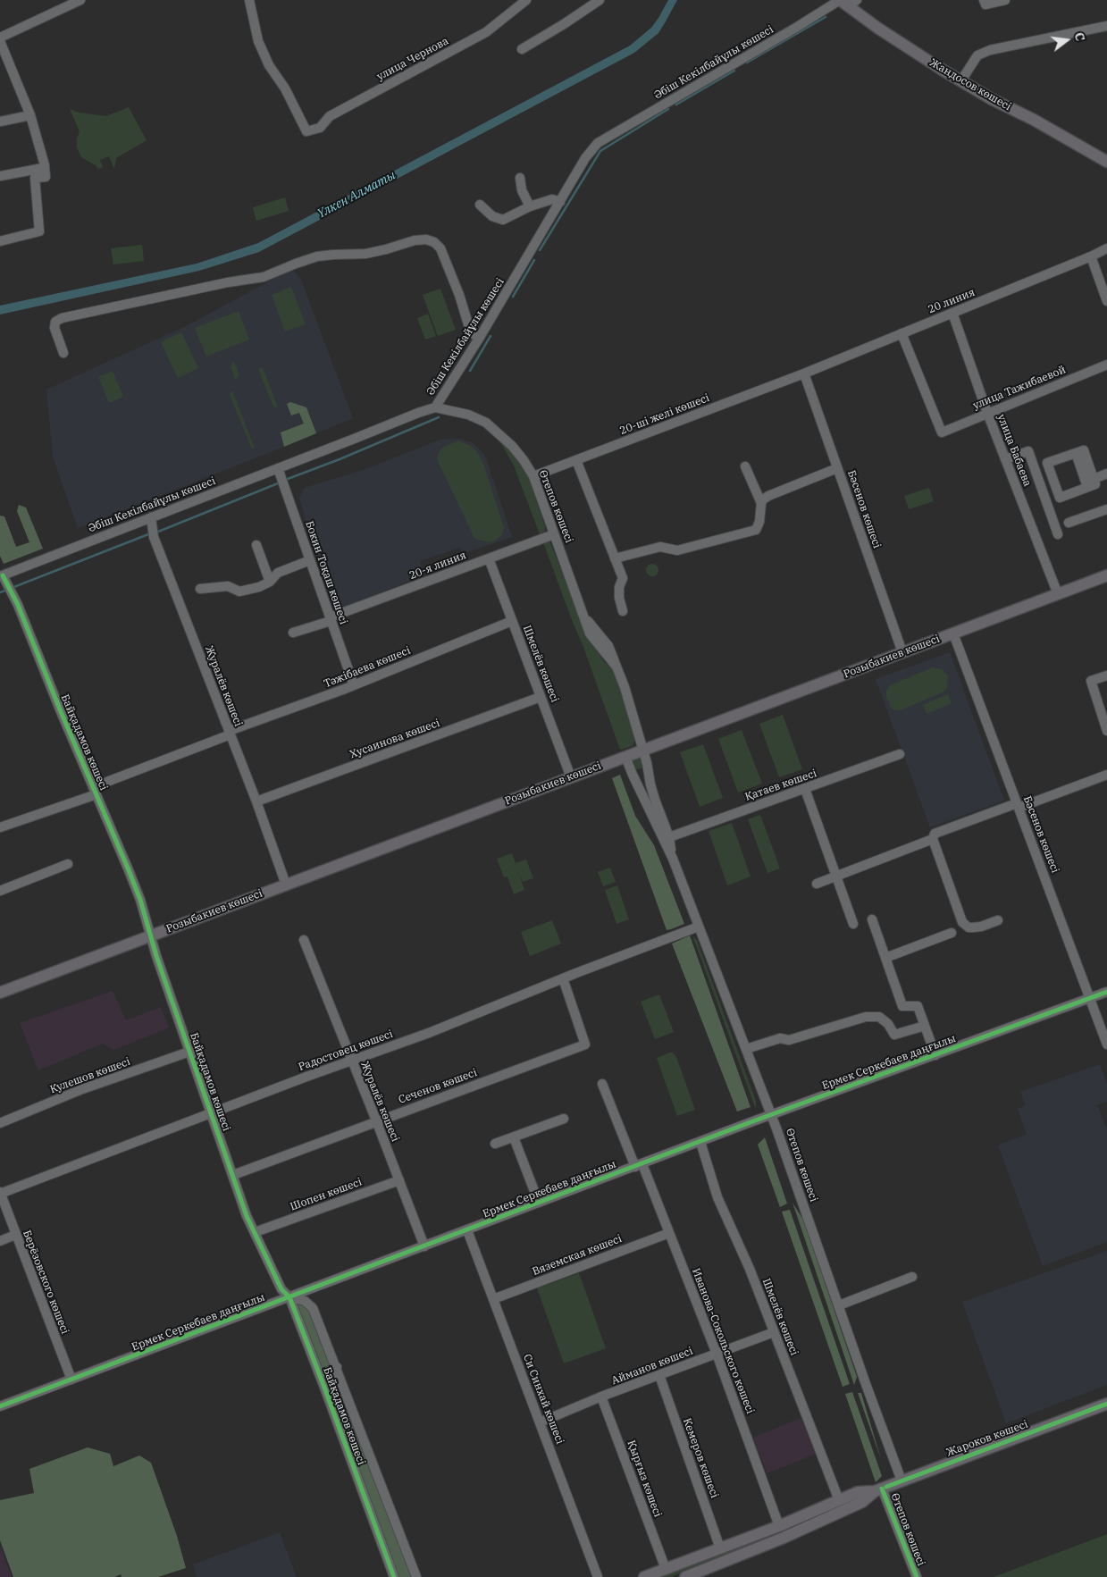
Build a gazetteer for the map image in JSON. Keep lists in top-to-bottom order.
{
  "streets": {
    "main road": ["Жандосов көшесі", "Розыбакиев көшесі", "Жароков көшесі"],
    "street": [
      "улица Чернова",
      "Әбіш Кекілбайұлы көшесі",
      "20 линия",
      "улица Тажибаевой",
      "20-ші желі көшесі",
      "улица Бабаева",
      "Өтепов көшесі",
      "Бәсенов көшесі",
      "20-я линия",
      "Бокин Тоқаш көшесі",
      "Шмелёв көшесі",
      "Тәжібаева көшесі",
      "Журалёв көшесі",
      "Хусаинова көшесі",
      "Байқадамов көшесі",
      "Қатаев көшесі",
      "Радостовец көшесі",
      "Ермек Серкебаев даңғылы",
      "Кулешов көшесі",
      "Сеченов көшесі",
      "Шопен көшесі",
      "Вяземская көшесі",
      "Берёзовского көшесі",
      "Иванова-Сокольского көшесі",
      "Айманов көшесі",
      "Си Синхай көшесі",
      "Кемеров көшесі",
      "Қырғыз көшесі"
    ]
  },
  "crossings": [
    ["Әбіш Кекілбайұлы көшесі", "Жандосов көшесі"],
    ["Әбіш Кекілбайұлы көшесі", "Өтепов көшесі"],
    ["Әбіш Кекілбайұлы көшесі", "Бокин Тоқаш көшесі"],
    ["Әбіш Кекілбайұлы көшесі", "Журалёв көшесі"],
    ["Әбіш Кекілбайұлы көшесі", "Байқадамов көшесі"],
    ["20 линия", "улица Тажибаевой"],
    ["20 линия", "20-ші желі көшесі"],
    ["20 линия", "улица Бабаева"],
    ["20 линия", "Бәсенов көшесі"],
    ["улица Тажибаевой", "улица Бабаева"],
    ["20-ші желі көшесі", "Өтепов көшесі"],
    ["20-ші желі көшесі", "Бәсенов көшесі"],
    ["улица Бабаева", "Розыбакиев көшесі"],
    ["Өтепов көшесі", "20-я линия"],
    ["Өтепов көшесі", "Розыбакиев көшесі"],
    ["Өтепов көшесі", "Қатаев көшесі"],
    ["Өтепов көшесі", "Радостовец көшесі"],
    ["Өтепов көшесі", "Ермек Серкебаев даңғылы"],
    ["Өтепов көшесі", "Жароков көшесі"],
    ["Бәсенов көшесі", "Розыбакиев көшесі"],
    ["Бәсенов көшесі", "Ермек Серкебаев даңғылы"],
    ["20-я линия", "Бокин Тоқаш көшесі"],
    ["20-я линия", "Шмелёв көшесі"],
    ["Бокин Тоқаш көшесі", "Тәжібаева көшесі"],
    ["Розыбакиев көшесі", "Шмелёв көшесі"],
    ["Розыбакиев көшесі", "Журалёв көшесі"],
    ["Розыбакиев көшесі", "Байқадамов көшесі"],
    ["Шмелёв көшесі", "Тәжібаева көшесі"],
    ["Шмелёв көшесі", "Хусаинова көшесі"],
    ["Шмелёв көшесі", "Ермек Серкебаев даңғылы"],
    ["Шмелёв көшесі", "Айманов көшесі"],
    ["Шмелёв көшесі", "Жароков көшесі"],
    ["Тәжібаева көшесі", "Журалёв көшесі"],
    ["Тәжібаева көшесі", "Байқадамов көшесі"],
    ["Журалёв көшесі", "Хусаинова көшесі"],
    ["Журалёв көшесі", "Радостовец көшесі"],
    ["Журалёв көшесі", "Ермек Серкебаев даңғылы"],
    ["Журалёв көшесі", "Сеченов көшесі"],
    ["Журалёв көшесі", "Шопен көшесі"],
    ["Байқадамов көшесі", "Радостовец көшесі"],
    ["Байқадамов көшесі", "Ермек Серкебаев даңғылы"],
    ["Байқадамов көшесі", "Кулешов көшесі"],
    ["Байқадамов көшесі", "Сеченов көшесі"],
    ["Радостовец көшесі", "Сеченов көшесі"],
    ["Радостовец көшесі", "Берёзовского көшесі"],
    ["Ермек Серкебаев даңғылы", "Берёзовского көшесі"],
    ["Ермек Серкебаев даңғылы", "Иванова-Сокольского көшесі"],
    ["Ермек Серкебаев даңғылы", "Си Синхай көшесі"],
    ["Вяземская көшесі", "Иванова-Сокольского көшесі"],
    ["Вяземская көшесі", "Си Синхай көшесі"],
    ["Иванова-Сокольского көшесі", "Айманов көшесі"],
    ["Иванова-Сокольского көшесі", "Жароков көшесі"],
    ["Айманов көшесі", "Си Синхай көшесі"],
    ["Айманов көшесі", "Кемеров көшесі"],
    ["Айманов көшесі", "Қырғыз көшесі"],
    ["Жароков көшесі", "Кемеров көшесі"],
    ["Жароков көшесі", "Қырғыз көшесі"]
  ],
  "water": ["Үлкен Алматы"],
  "north": "right"
}
